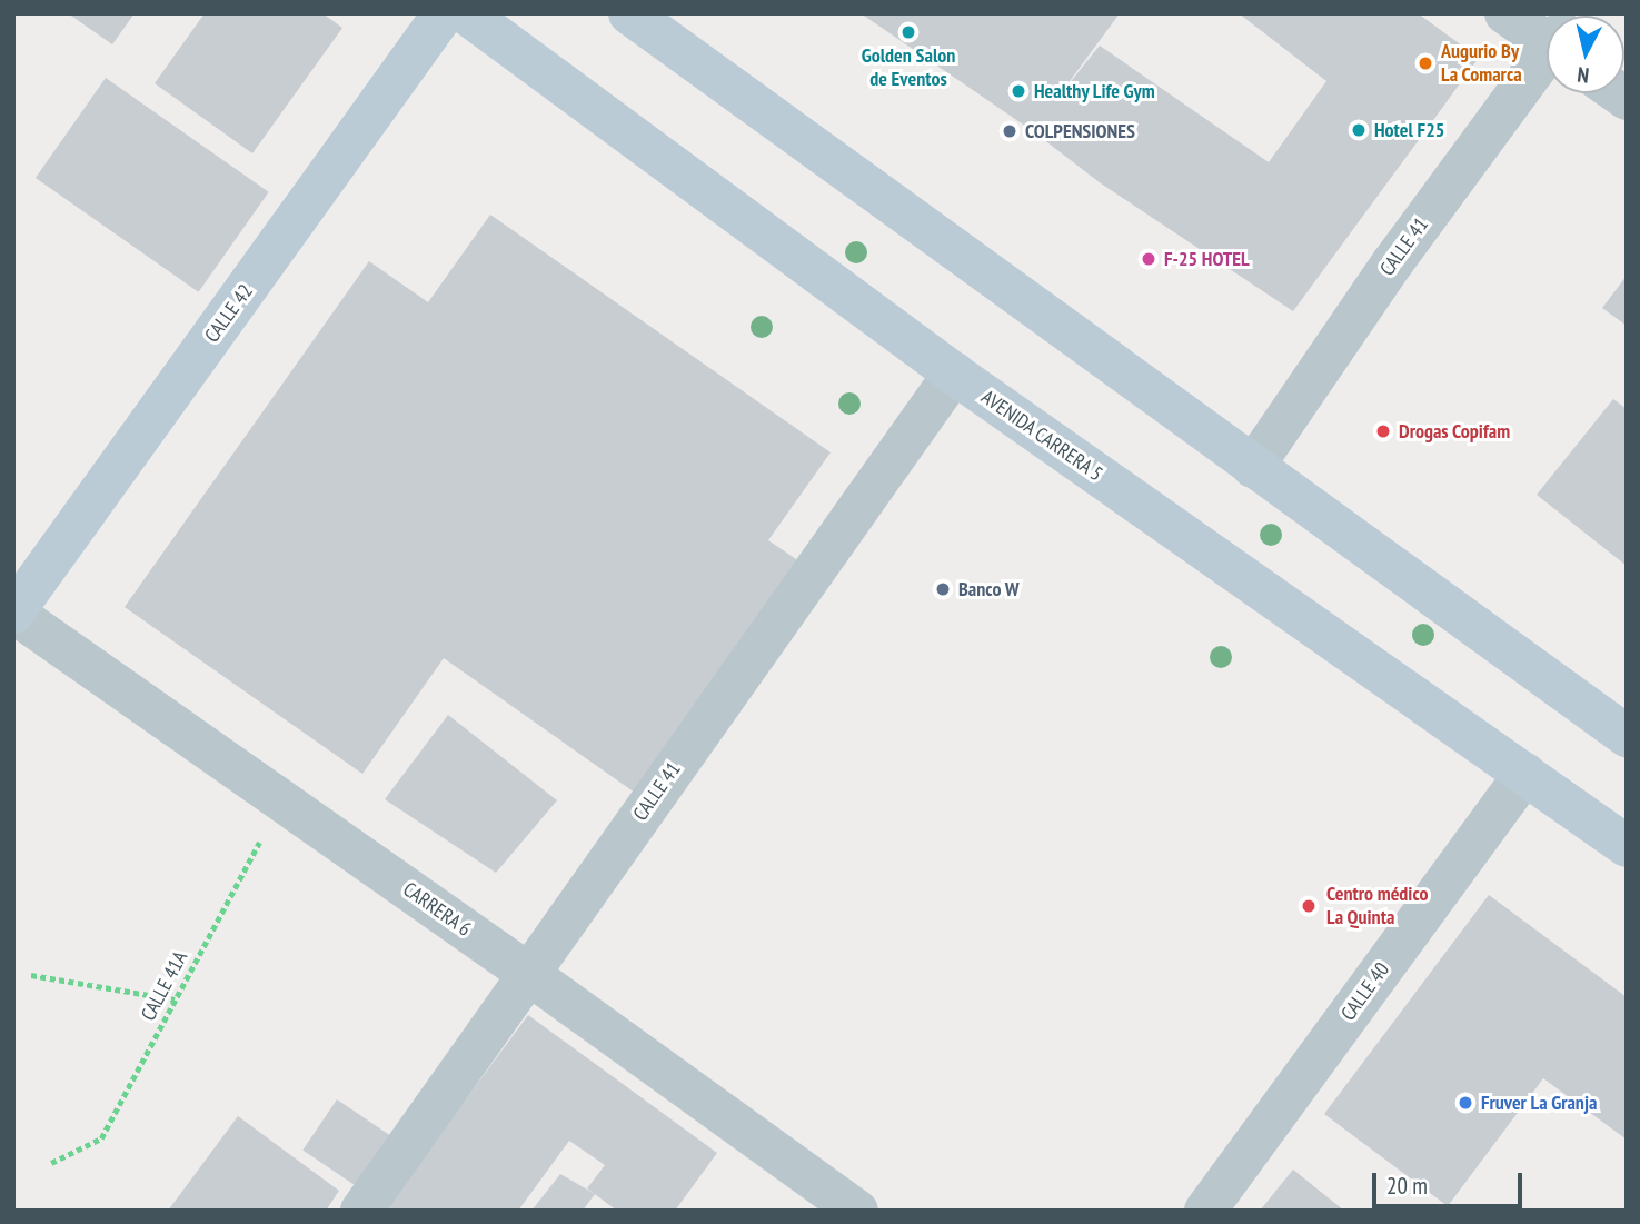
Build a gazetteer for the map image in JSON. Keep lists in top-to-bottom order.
{
  "streets": {
    "main road": ["CALLE 42", "AVENIDA CARRERA 5"],
    "street": ["CALLE 41", "CARRERA 6", "CALLE 40"],
    "path": ["CALLE 41A"]
  },
  "crossings": [
    ["CALLE 41", "AVENIDA CARRERA 5"],
    ["CALLE 41", "CARRERA 6"],
    ["CALLE 42", "CARRERA 6"],
    ["AVENIDA CARRERA 5", "CALLE 40"],
    ["CARRERA 6", "CALLE 41A"]
  ],
  "places": [
    "Golden Salon de Eventos",
    "Augurio By La Comarca",
    "Healthy Life Gym",
    "Hotel F25",
    "COLPENSIONES",
    "F-25 HOTEL",
    "Drogas Copifam",
    "Banco W",
    "Centro médico La Quinta",
    "Fruver La Granja"
  ],
  "scale_bar": "20 m",
  "north": "bottom"
}
